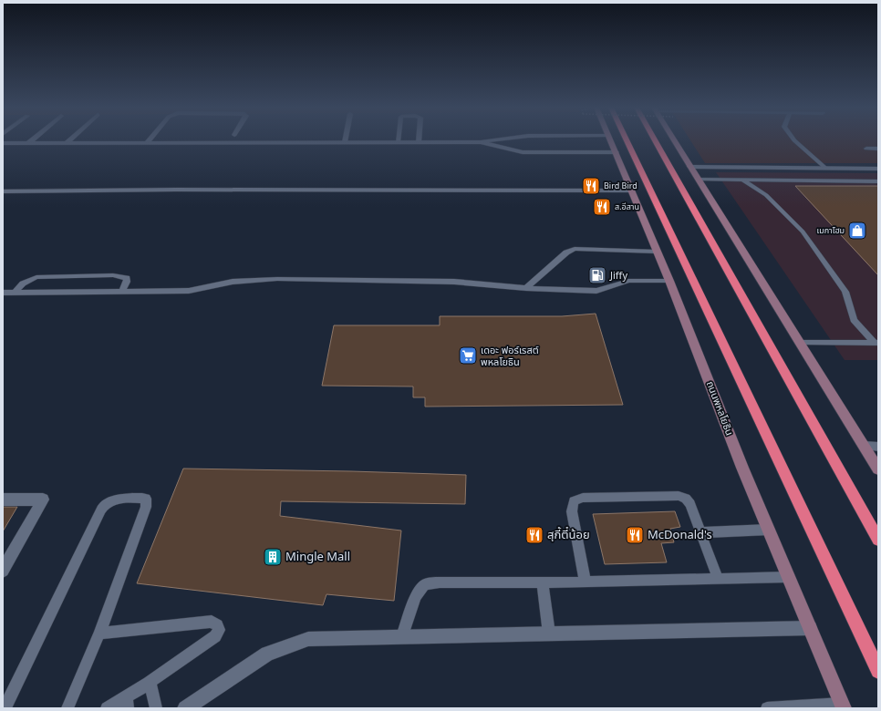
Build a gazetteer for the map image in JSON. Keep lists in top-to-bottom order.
{
  "streets": {
    "main road": ["ถนนพหลโยธิน"]
  },
  "places": {
    "restaurant": [
      "Bird Bird",
      "ส.อีสาน",
      "สุกี้ตี๋น้อย",
      "McDonald's"
    ],
    "shop": ["เมกาโฮม"],
    "fuel station": ["Jiffy"],
    "supermarket": ["เดอะ ฟอร์เรสต์ พหลโยธิน"],
    "building": ["Mingle Mall"]
  }
}
